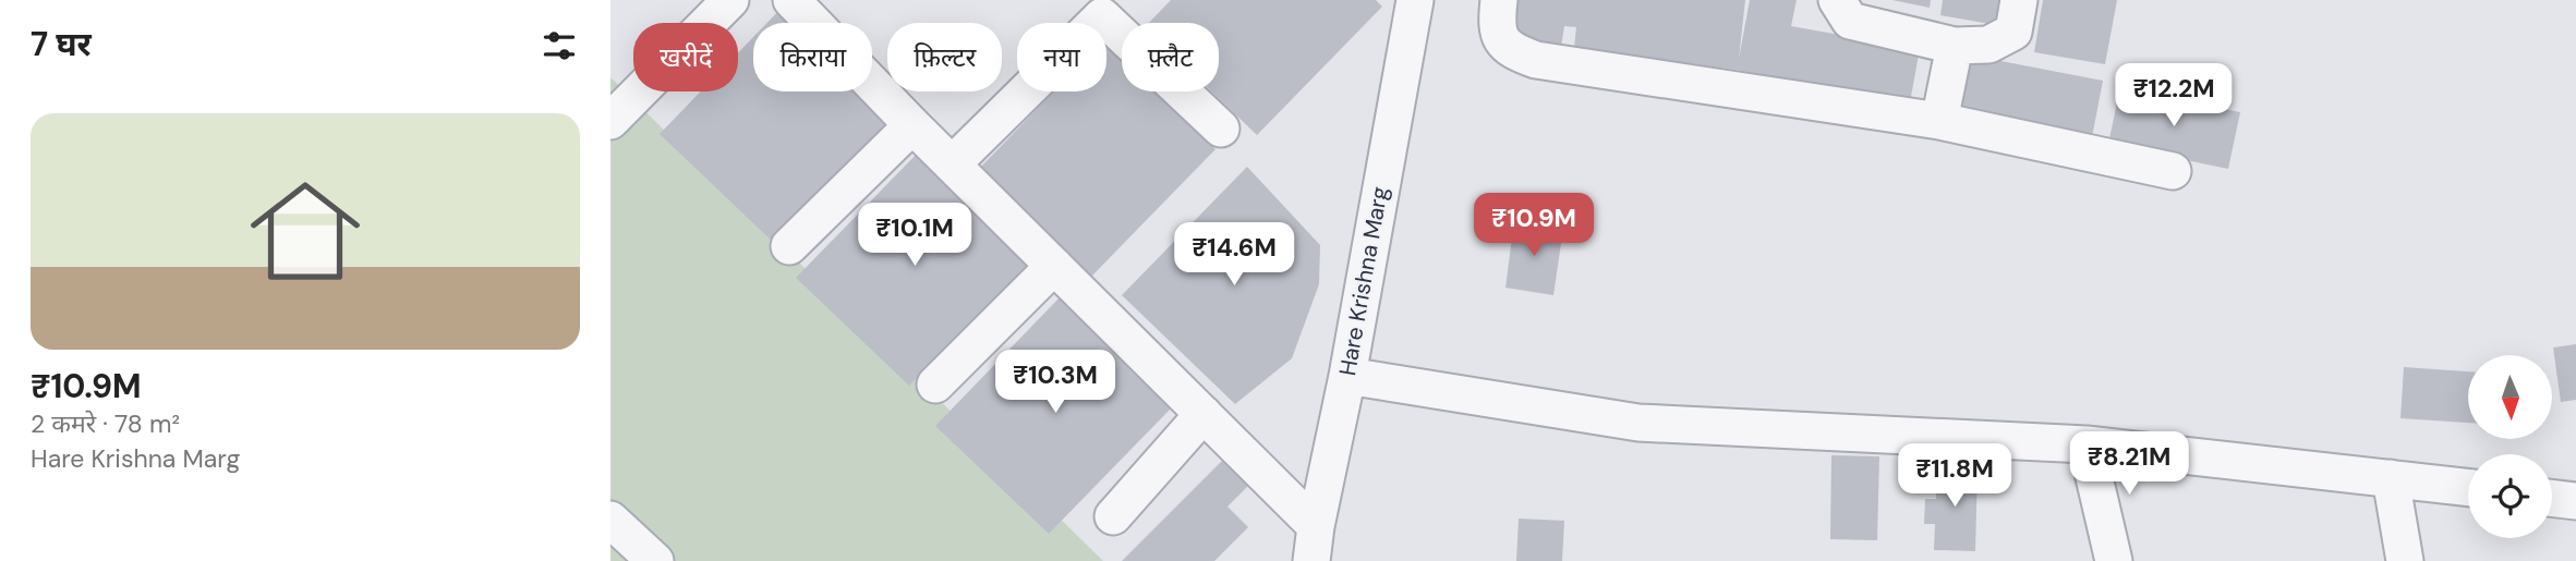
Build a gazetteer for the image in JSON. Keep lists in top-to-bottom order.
{
  "streets": {
    "street": ["Hare Krishna Marg"]
  },
  "north": "bottom",
  "page": {
    "heading": "7 घर",
    "chip": [
      "खरीदें",
      "किराया",
      "फ़िल्टर",
      "नया",
      "फ़्लैट"
    ],
    "price": [
      "₹12.2M",
      "₹10.9M",
      "₹10.1M",
      "₹14.6M",
      "₹10.3M",
      "₹8.21M",
      "₹11.8M"
    ],
    "list": [
      {
        "name": "₹10.9M",
        "note": "2 कमरे · 78 m² · Hare Krishna Marg"
      }
    ]
  }
}
